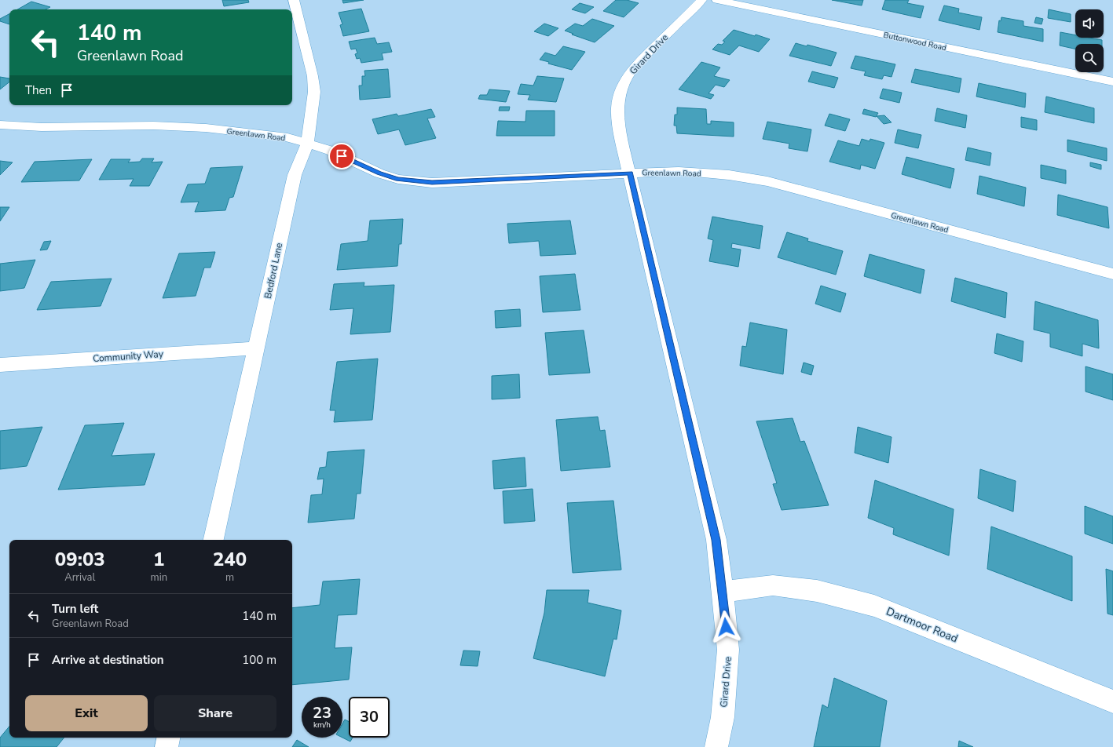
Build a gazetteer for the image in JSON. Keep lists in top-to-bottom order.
{
  "streets": {
    "street": [
      "Buttonwood Road",
      "Girard Drive",
      "Greenlawn Road",
      "Bedford Lane",
      "Community Way",
      "Dartmoor Road"
    ]
  },
  "crossings": [
    ["Girard Drive", "Greenlawn Road"],
    ["Girard Drive", "Dartmoor Road"],
    ["Greenlawn Road", "Bedford Lane"],
    ["Bedford Lane", "Community Way"]
  ],
  "page": {
    "turn": ["140 m", "Greenlawn Road"],
    "then": "Then",
    "eta": [
      "09:03",
      "Arrival",
      "1",
      "min",
      "240",
      "m"
    ],
    "list": [
      {
        "name": "Turn left",
        "note": "Greenlawn Road",
        "value": "140 m"
      },
      {
        "name": "Arrive at destination",
        "value": "100 m"
      }
    ],
    "buttons": ["Exit", "Share"],
    "speed": "23 km/h",
    "limit": "30"
  }
}
